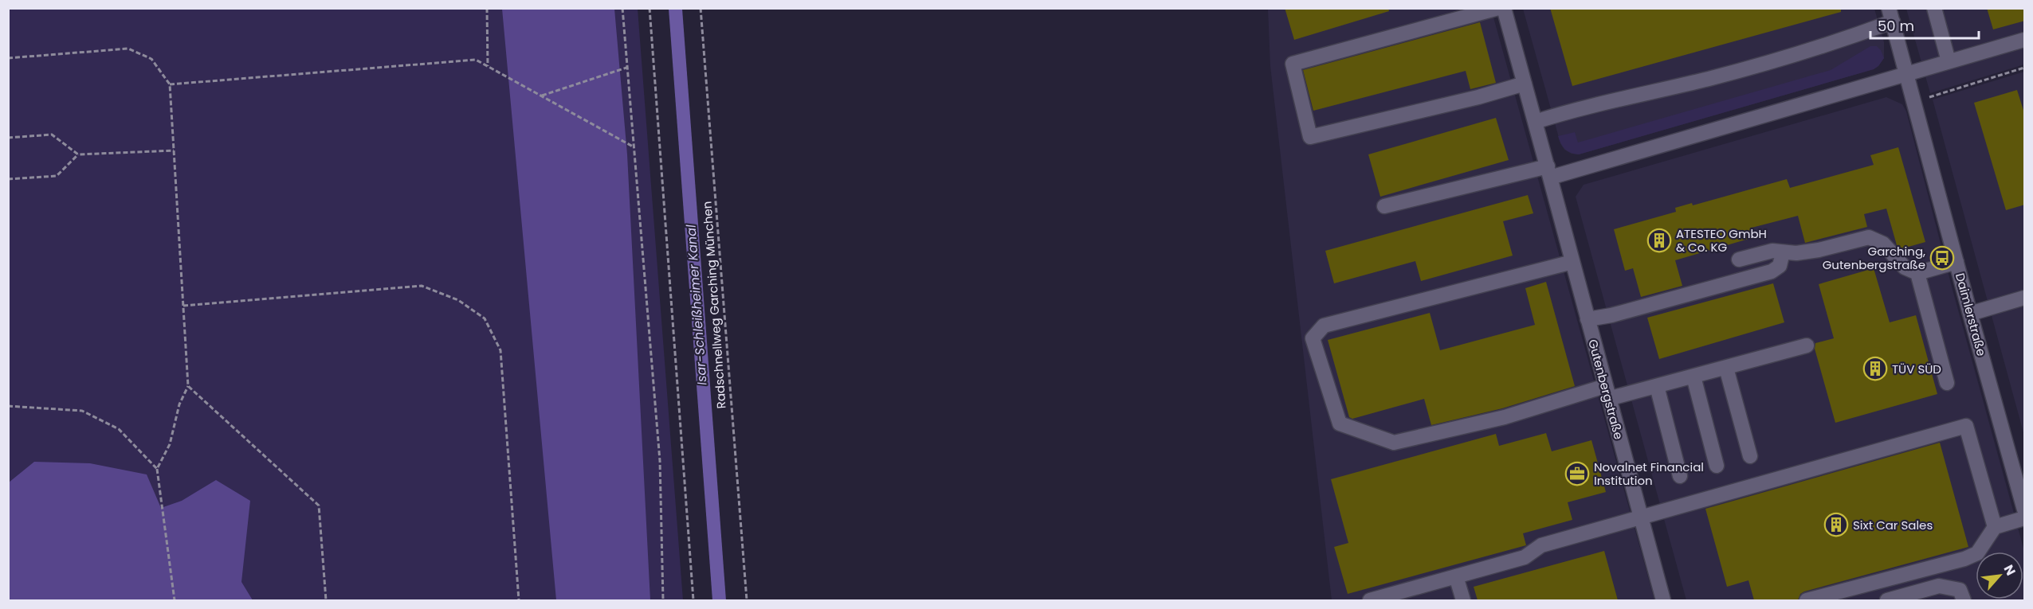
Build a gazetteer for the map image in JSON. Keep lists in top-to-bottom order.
{
  "streets": {
    "street": ["Daimlerstraße", "Gutenbergstraße"],
    "path": ["Radschnellweg Garching München"]
  },
  "water": ["Isar-Schleißheimer Kanal"],
  "places": {
    "building": ["ATESTEO GmbH & Co. KG", "TÜV SÜD", "Sixt Car Sales"],
    "bus stop": ["Garching, Gutenbergstraße"],
    "office": ["Novalnet Financial Institution"]
  },
  "scale_bar": "50 m",
  "north": "top right"
}
